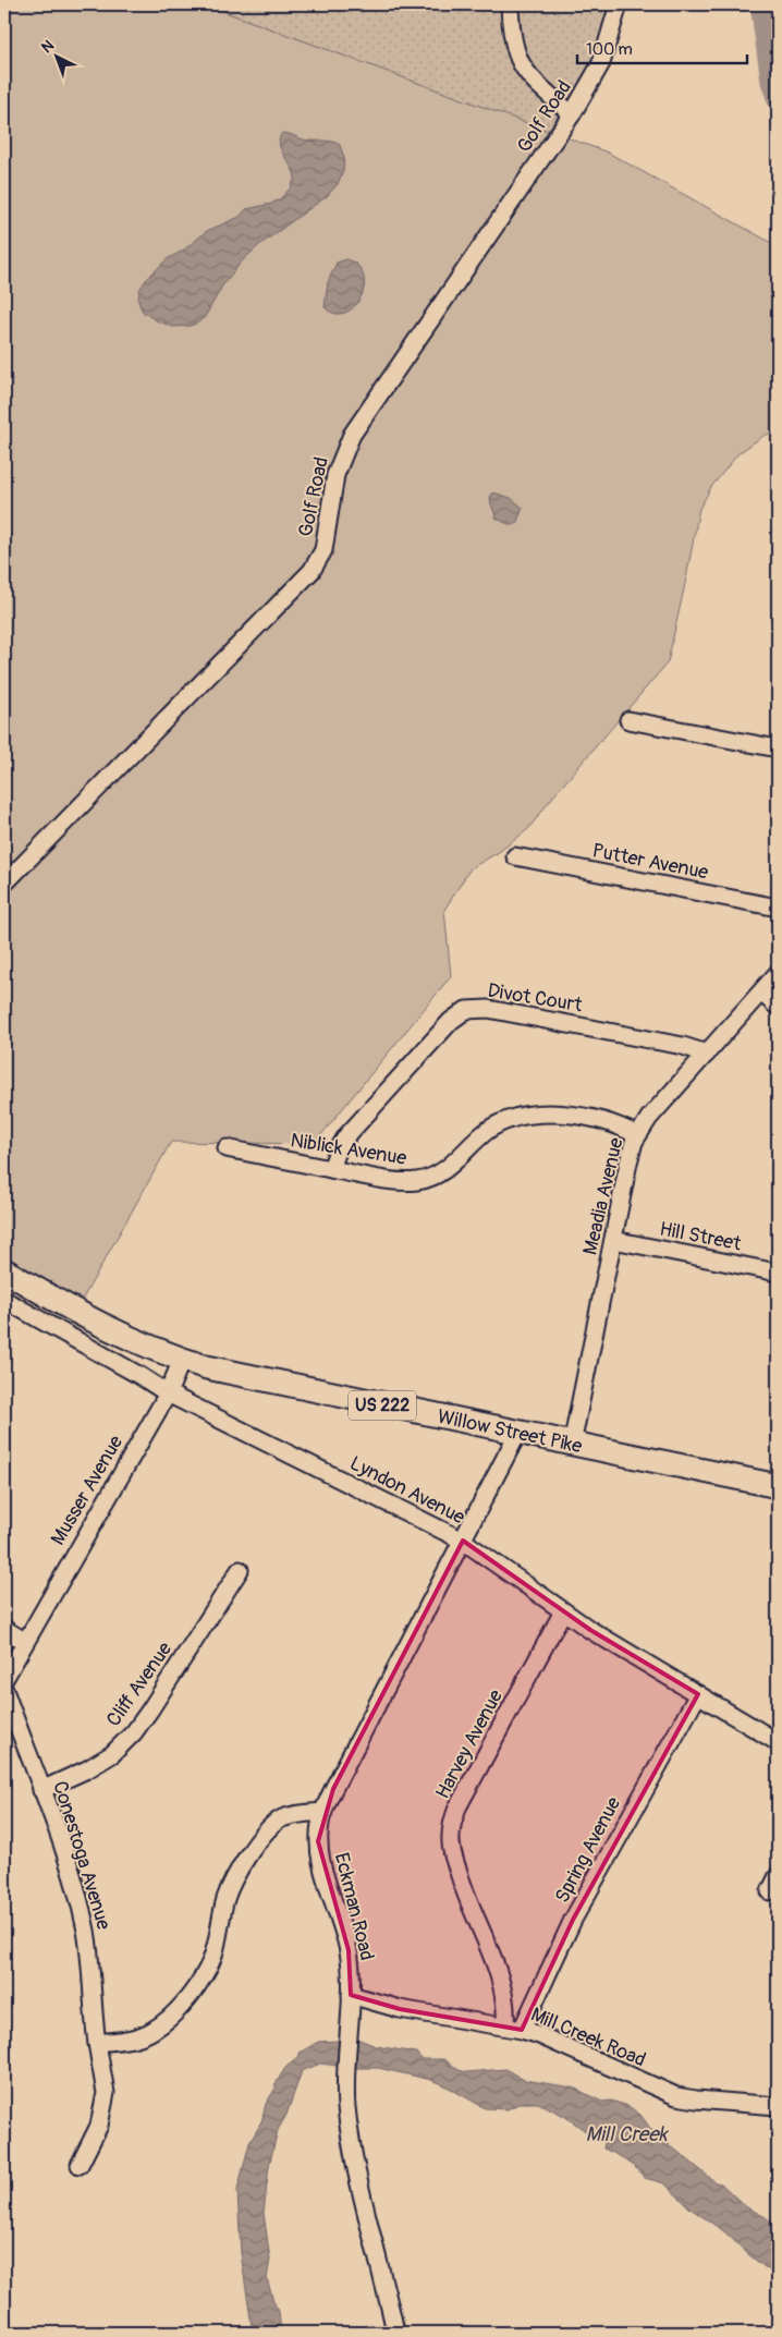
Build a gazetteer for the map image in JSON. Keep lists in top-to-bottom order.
{
  "streets": {
    "highway": ["US 222", "Willow Street Pike"],
    "street": [
      "Golf Road",
      "Putter Avenue",
      "Divot Court",
      "Niblick Avenue",
      "Meadia Avenue",
      "Hill Street",
      "Musser Avenue",
      "Lyndon Avenue",
      "Cliff Avenue",
      "Harvey Avenue",
      "Spring Avenue",
      "Conestoga Avenue",
      "Eckman Road",
      "Mill Creek Road"
    ]
  },
  "crossings": [
    ["Divot Court", "Niblick Avenue"],
    ["Divot Court", "Meadia Avenue"],
    ["Niblick Avenue", "Meadia Avenue"],
    ["Meadia Avenue", "Hill Street"],
    ["Meadia Avenue", "Willow Street Pike"],
    ["Willow Street Pike", "Musser Avenue"],
    ["Willow Street Pike", "Eckman Road"],
    ["Musser Avenue", "Lyndon Avenue"],
    ["Lyndon Avenue", "Harvey Avenue"],
    ["Lyndon Avenue", "Spring Avenue"],
    ["Lyndon Avenue", "Eckman Road"],
    ["Cliff Avenue", "Conestoga Avenue"],
    ["Harvey Avenue", "Spring Avenue"],
    ["Harvey Avenue", "Mill Creek Road"],
    ["Spring Avenue", "Mill Creek Road"],
    ["Eckman Road", "Mill Creek Road"]
  ],
  "water": ["Mill Creek"],
  "scale_bar": "100 m",
  "north": "top left"
}
